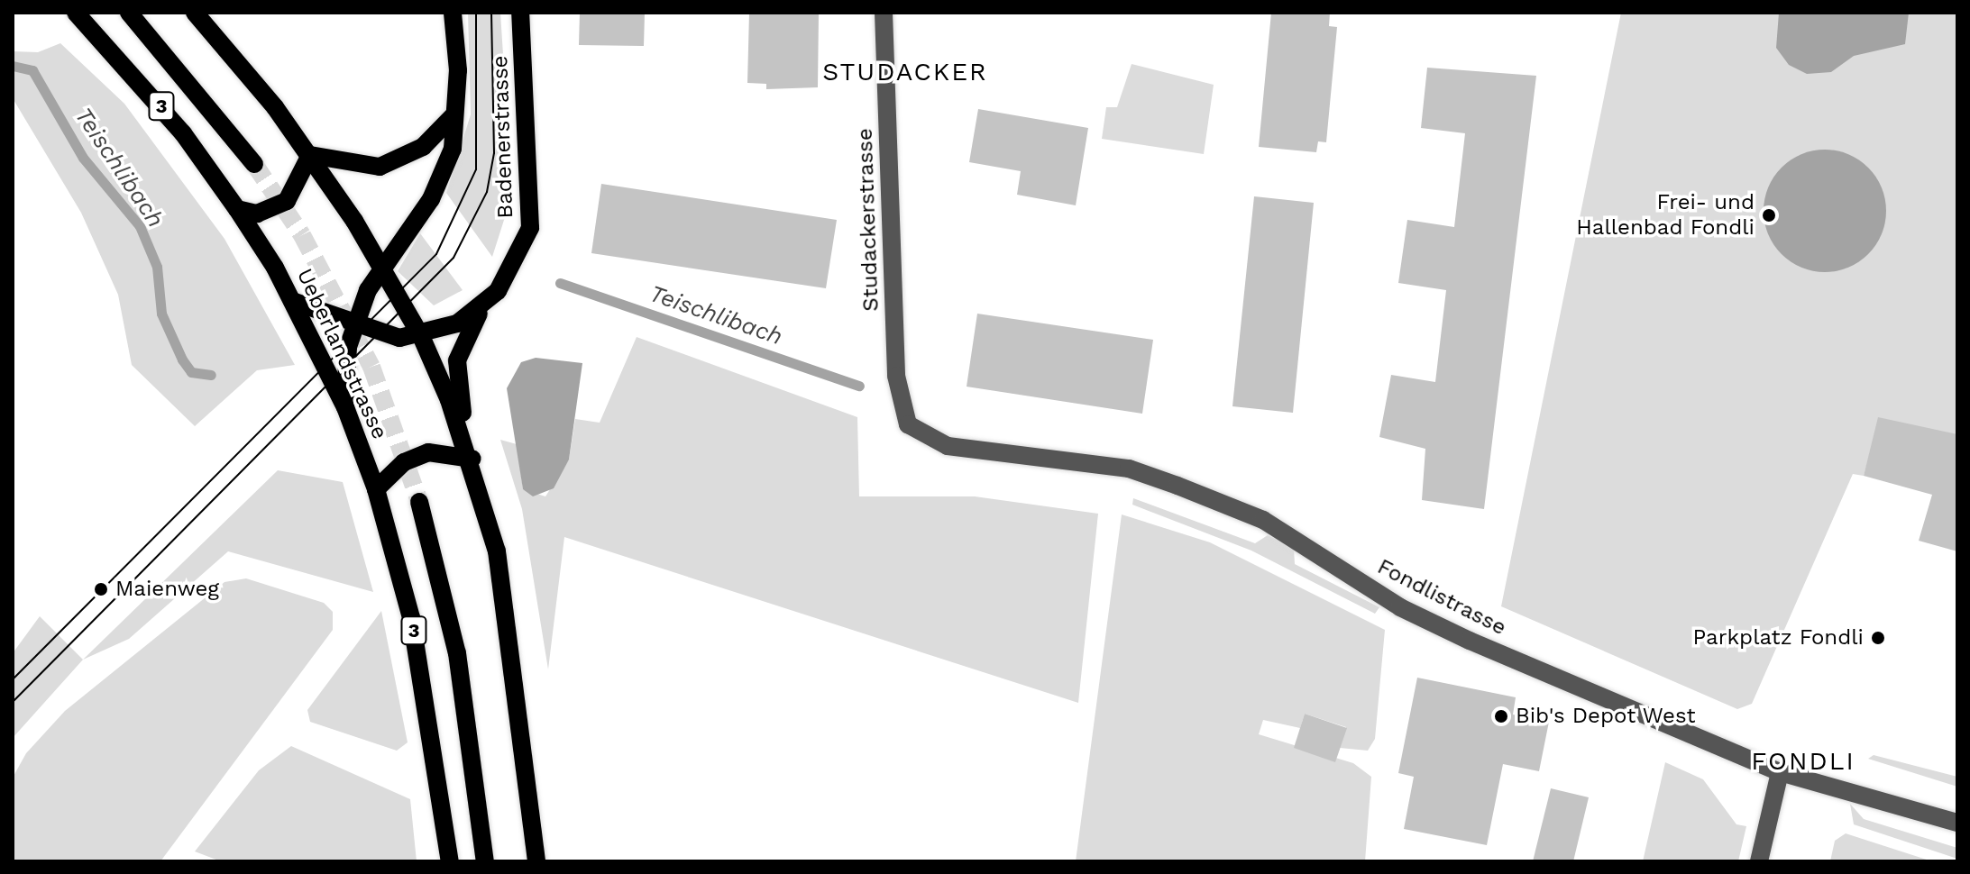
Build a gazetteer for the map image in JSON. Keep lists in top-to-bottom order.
{
  "streets": {
    "main road": ["3", "Badenerstrasse", "Ueberlandstrasse"],
    "street": ["Studackerstrasse", "Fondlistrasse"]
  },
  "crossings": [
    ["Badenerstrasse", "Ueberlandstrasse"],
    ["Studackerstrasse", "Fondlistrasse"]
  ],
  "districts": ["STUDACKER", "FONDLI"],
  "water": ["Teischlibach"],
  "places": [
    "Frei- und Hallenbad Fondli",
    "Maienweg",
    "Parkplatz Fondli",
    "Bib's Depot West"
  ]
}
